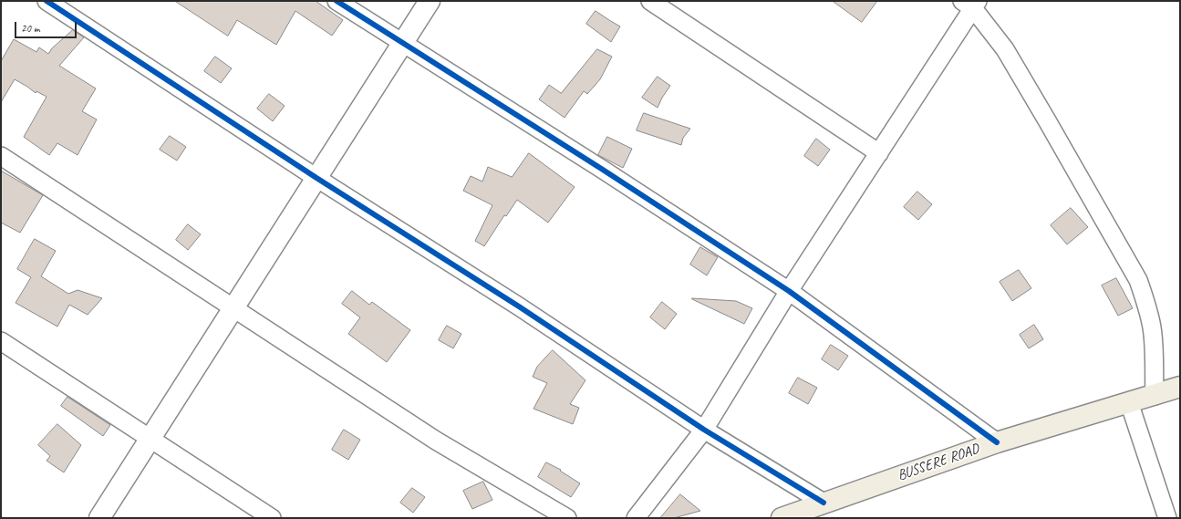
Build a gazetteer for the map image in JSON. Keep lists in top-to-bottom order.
{
  "streets": {
    "main road": ["BUSSERE ROAD"]
  },
  "scale_bar": "20 m"
}
